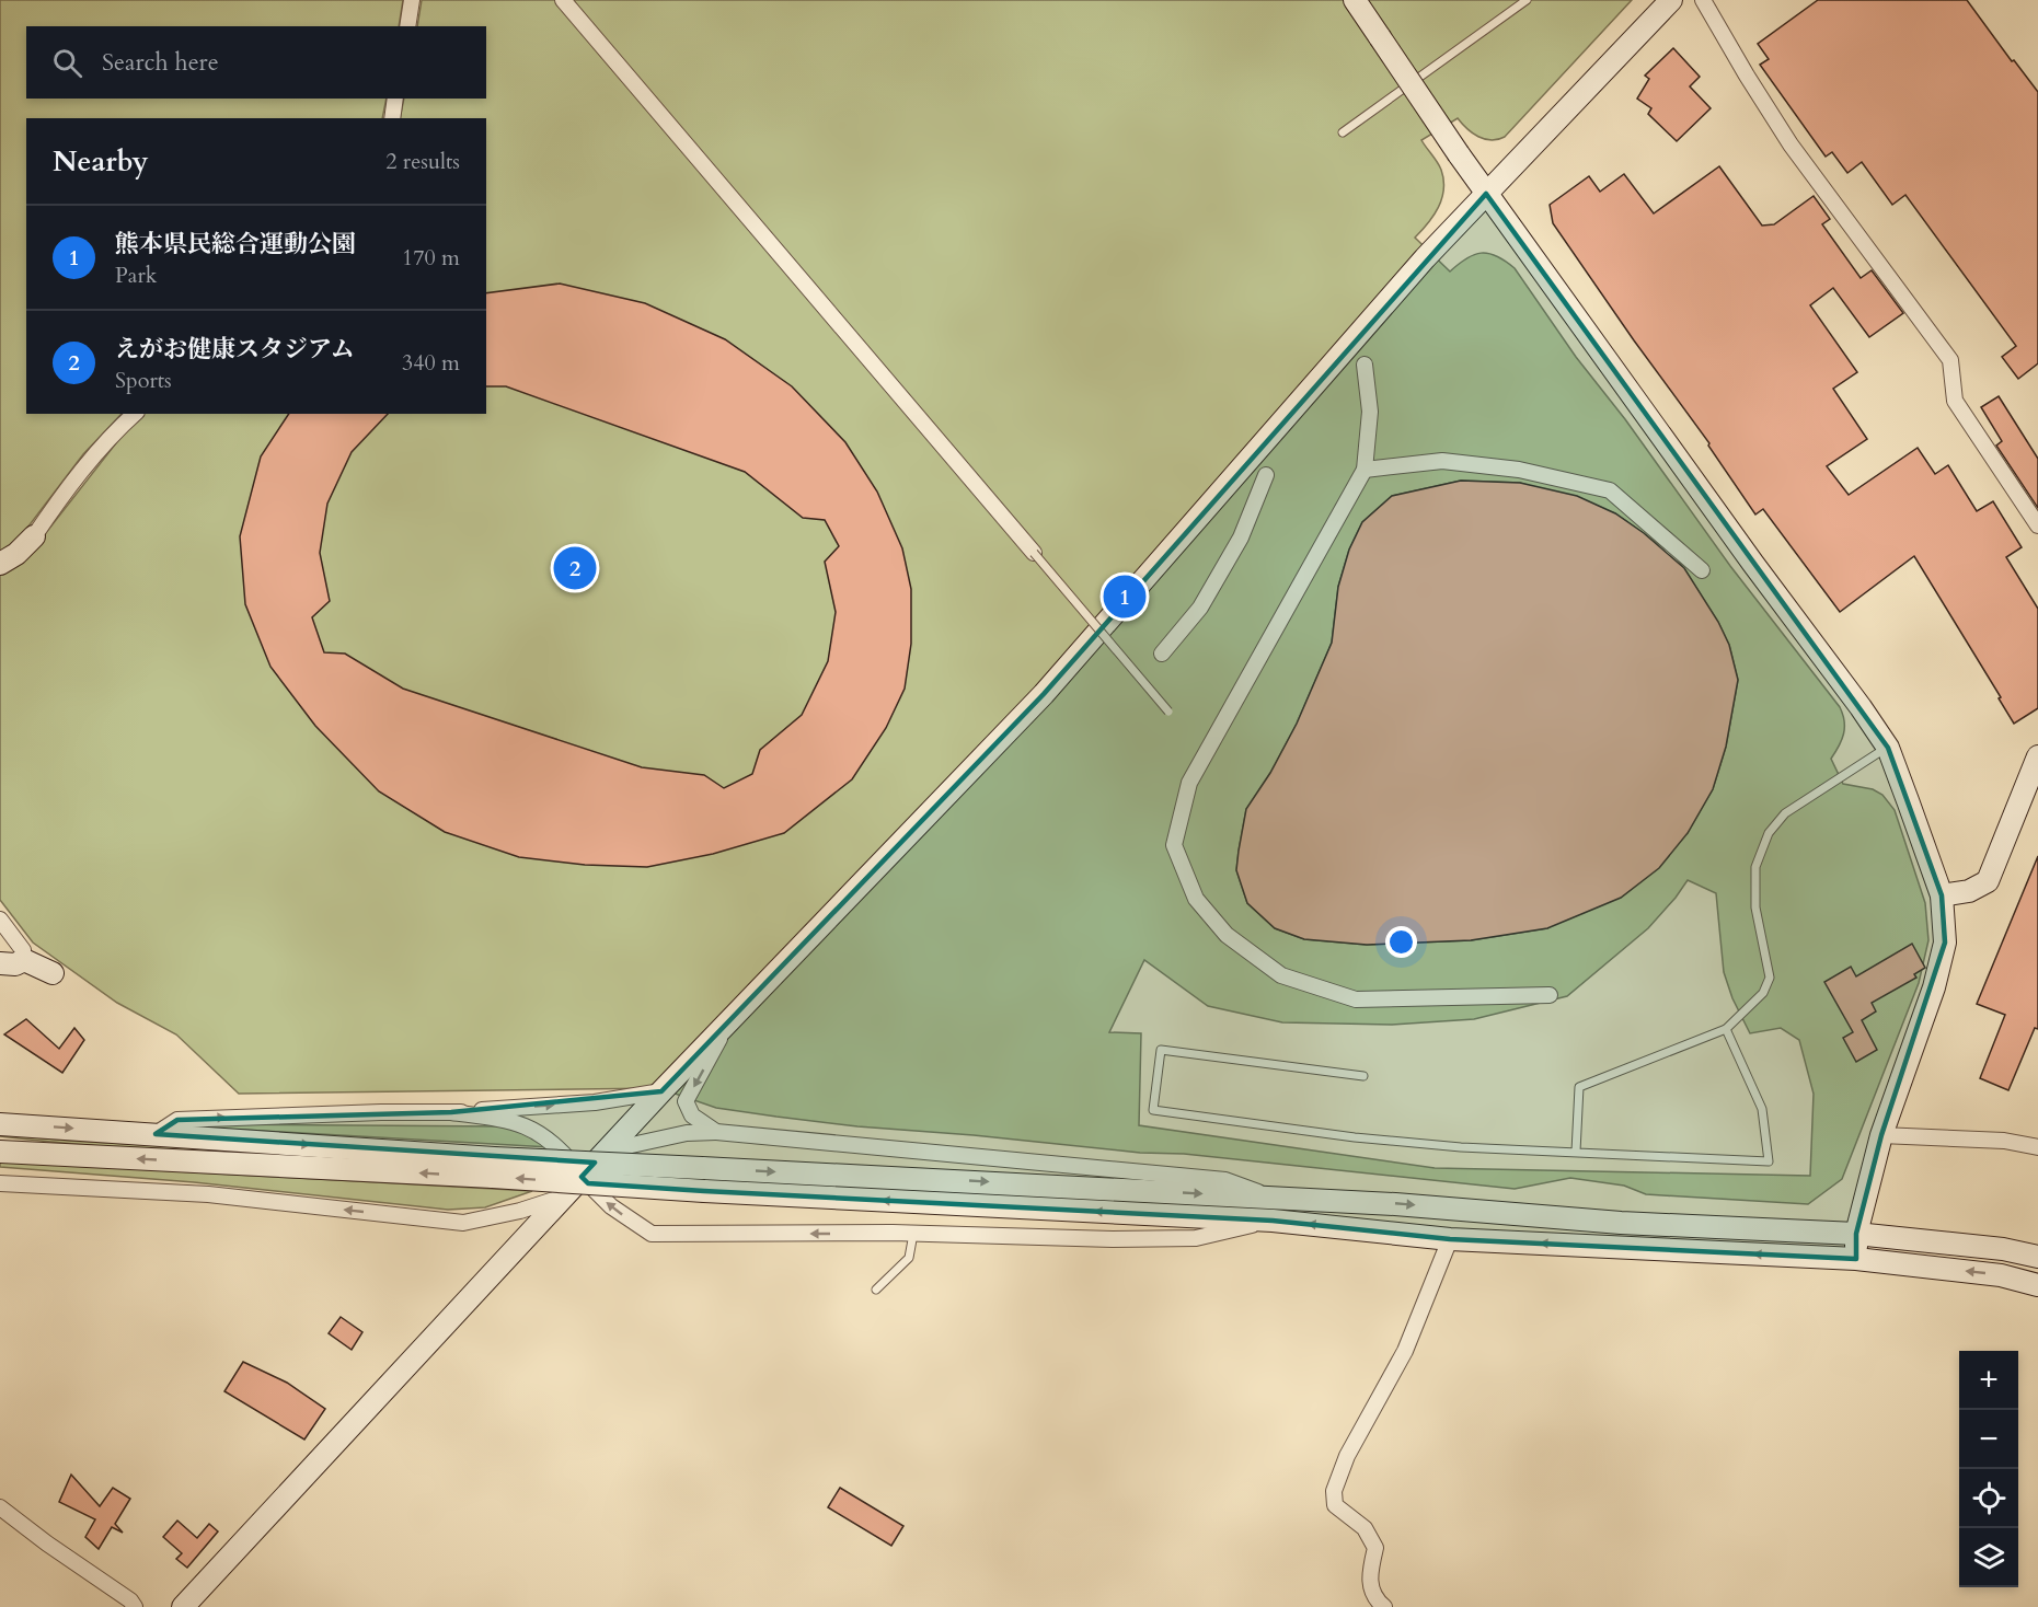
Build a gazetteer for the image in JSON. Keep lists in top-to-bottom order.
{
  "page": {
    "search": "Search here",
    "heading": ["Nearby", "2 results"],
    "list": [
      {
        "mark": "1",
        "name": "熊本県民総合運動公園",
        "note": "Park",
        "value": "170 m"
      },
      {
        "mark": "2",
        "name": "えがお健康スタジアム",
        "note": "Sports",
        "value": "340 m"
      }
    ],
    "pins": ["2", "1"],
    "map_buttons": ["+", "−"]
  }
}
